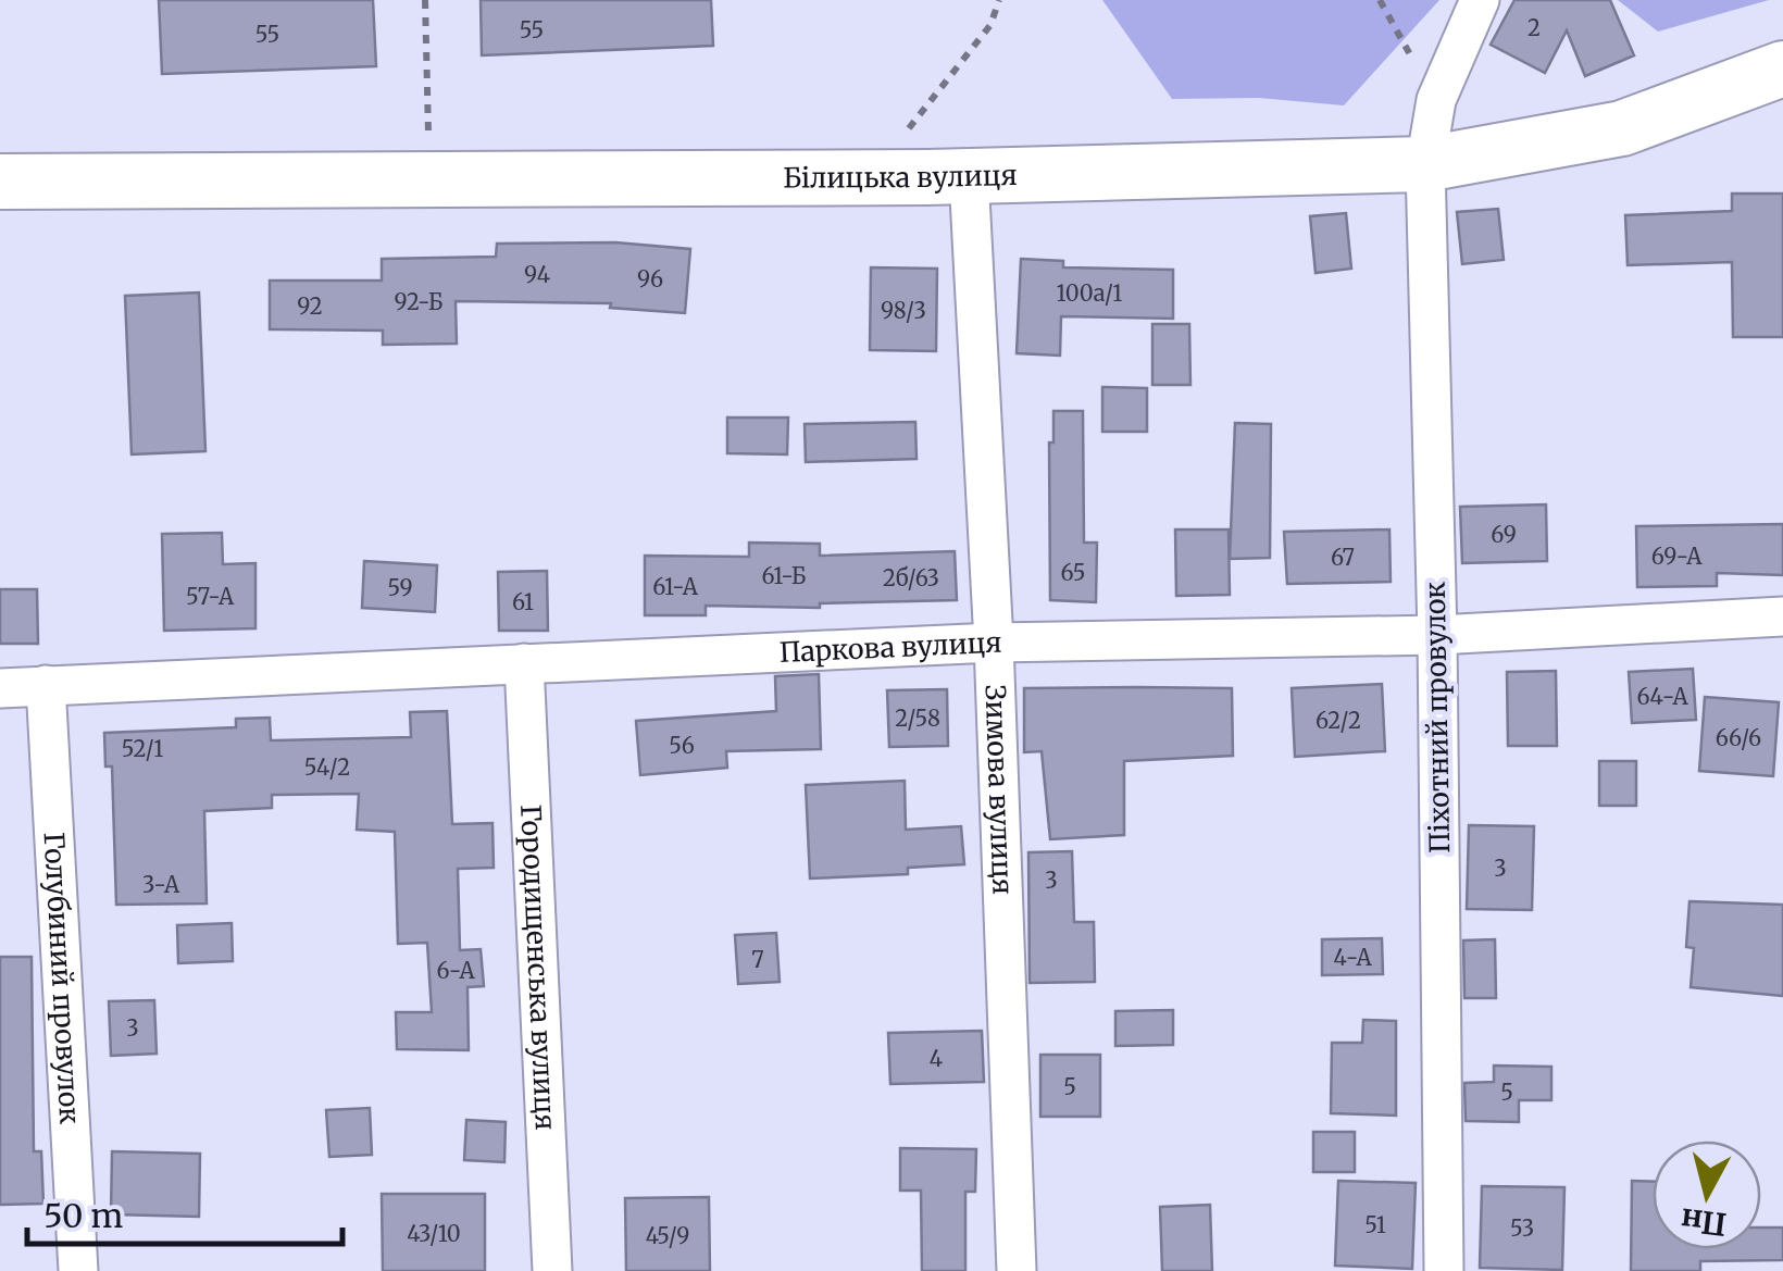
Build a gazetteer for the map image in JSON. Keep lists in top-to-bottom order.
{
  "streets": {
    "main road": ["Білицька вулиця"],
    "street": [
      "Паркова вулиця",
      "Піхотний провулок",
      "Зимова вулиця",
      "Городищенська вулиця",
      "Голубиний провулок"
    ]
  },
  "crossings": [
    ["Білицька вулиця", "Піхотний провулок"],
    ["Білицька вулиця", "Зимова вулиця"],
    ["Паркова вулиця", "Піхотний провулок"],
    ["Паркова вулиця", "Зимова вулиця"],
    ["Паркова вулиця", "Городищенська вулиця"],
    ["Паркова вулиця", "Голубиний провулок"]
  ],
  "house_numbers": [
    "2",
    "55",
    "55",
    "94",
    "96",
    "100а/1",
    "92-Б",
    "92",
    "98/3",
    "69",
    "69-А",
    "67",
    "65",
    "61-Б",
    "2б/63",
    "61-А",
    "59",
    "57-А",
    "61",
    "64-А",
    "2/58",
    "62/2",
    "66/6",
    "56",
    "52/1",
    "54/2",
    "3",
    "3",
    "3-А",
    "4-А",
    "7",
    "6-А",
    "3",
    "4",
    "5",
    "5",
    "51",
    "53",
    "43/10",
    "45/9"
  ],
  "scale_bar": "50 m",
  "north": "bottom"
}
